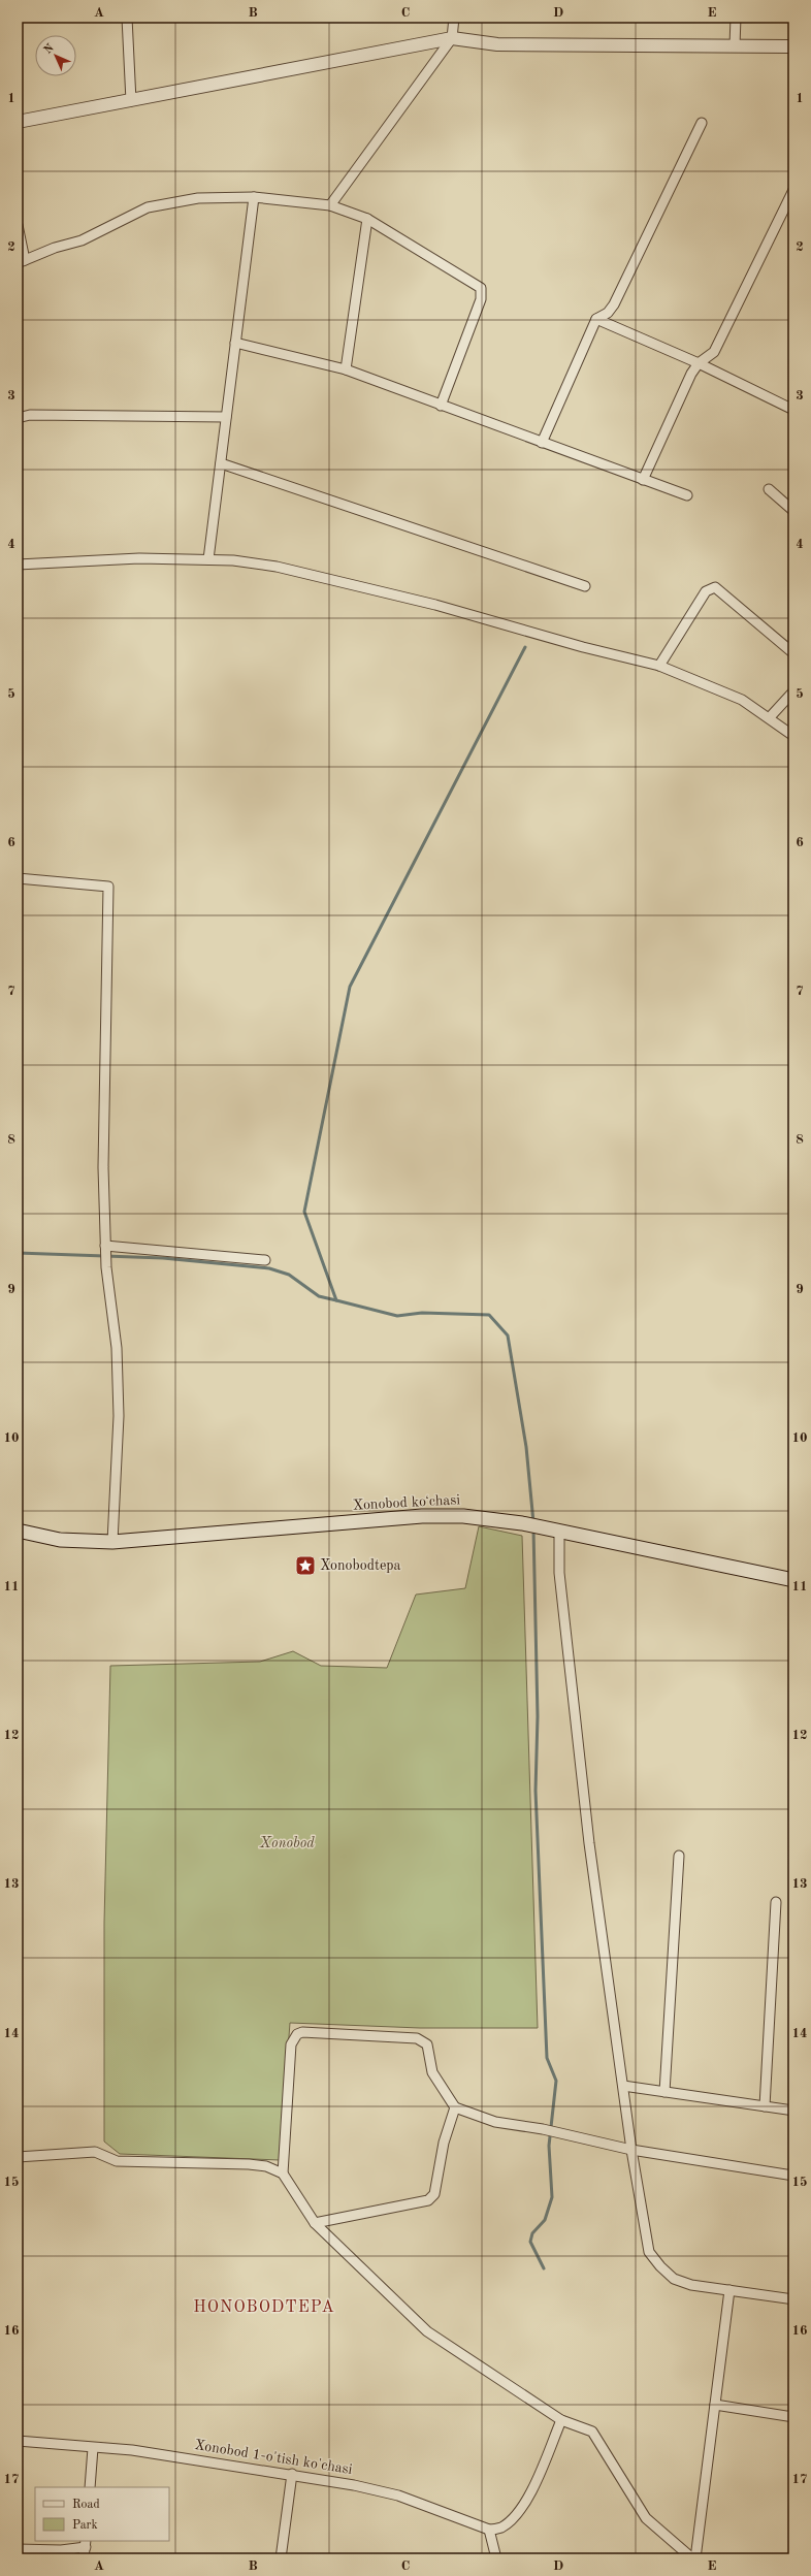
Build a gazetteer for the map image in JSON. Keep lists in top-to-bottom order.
{
  "streets": {
    "main road": ["Xonobod koʻchasi"],
    "street": ["Xonobod 1-o'tish ko'chasi"]
  },
  "districts": ["HONOBODTEPA"],
  "parks": ["Xonobod"],
  "places": {
    "place": ["Xonobodtepa"]
  },
  "legend": ["Road", "Park"],
  "north": "top left",
  "grid": {
    "columns": [
      "A",
      "B",
      "C",
      "D",
      "E"
    ],
    "rows": [
      "1",
      "2",
      "3",
      "4",
      "5",
      "6",
      "7",
      "8",
      "9",
      "10",
      "11",
      "12",
      "13",
      "14",
      "15",
      "16",
      "17"
    ]
  }
}
